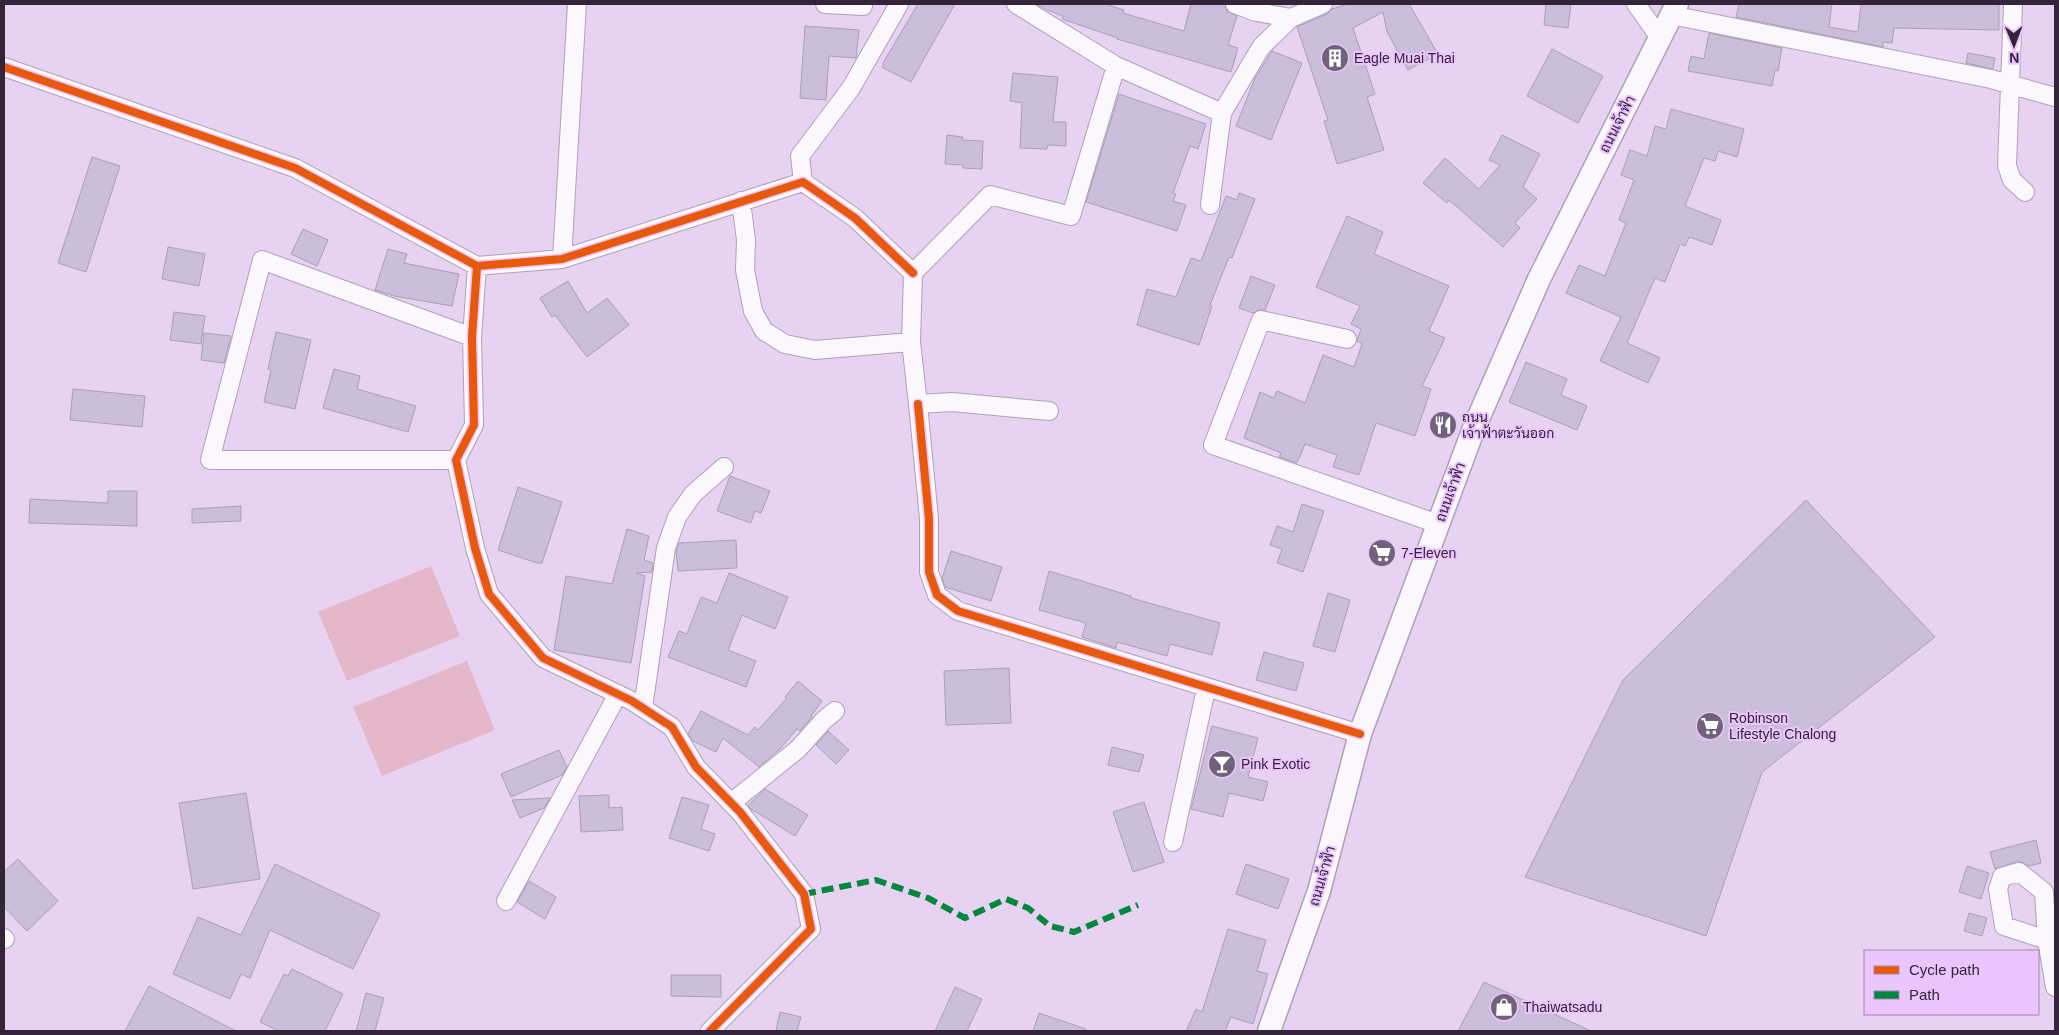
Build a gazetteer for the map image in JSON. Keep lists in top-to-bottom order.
{
  "streets": {
    "main road": ["ถนนเจ้าฟ้า"]
  },
  "places": {
    "building": ["Eagle Muai Thai"],
    "restaurant": ["ถนน เจ้าฟ้าตะวันออก"],
    "supermarket": ["7-Eleven", "Robinson Lifestyle Chalong"],
    "bar": ["Pink Exotic"],
    "shop": ["Thaiwatsadu"]
  },
  "legend": ["Cycle path", "Path"],
  "north": "bottom"
}
